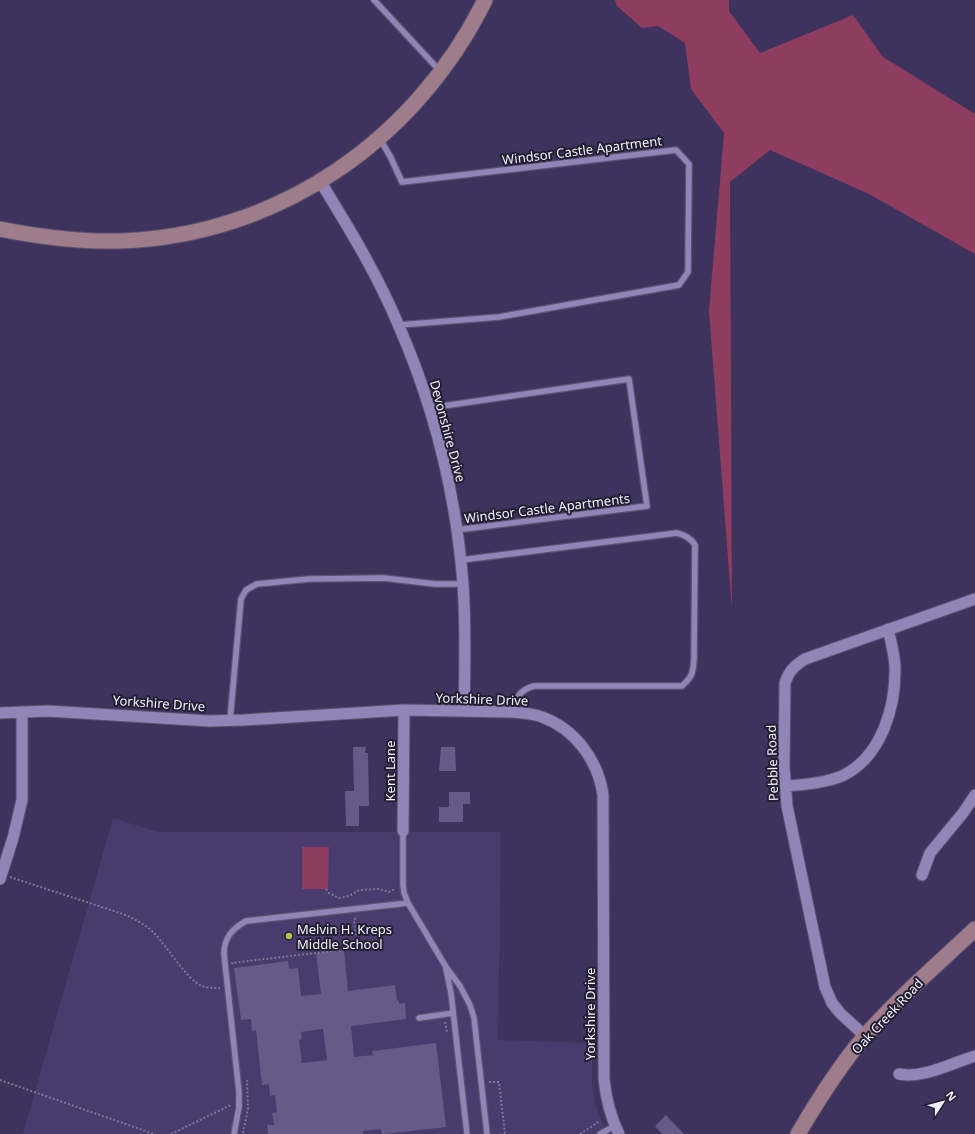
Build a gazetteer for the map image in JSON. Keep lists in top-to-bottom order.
{
  "streets": {
    "street": [
      "Devonshire Drive",
      "Yorkshire Drive",
      "Pebble Road",
      "Kent Lane",
      "Oak Creek Road"
    ],
    "lane": ["Windsor Castle Apartment", "Windsor Castle Apartments"]
  },
  "crossings": [
    ["Windsor Castle Apartment", "Devonshire Drive"],
    ["Devonshire Drive", "Windsor Castle Apartments"],
    ["Devonshire Drive", "Yorkshire Drive"],
    ["Yorkshire Drive", "Kent Lane"],
    ["Pebble Road", "Oak Creek Road"]
  ],
  "places": ["Melvin H. Kreps Middle School"],
  "north": "top right"
}
